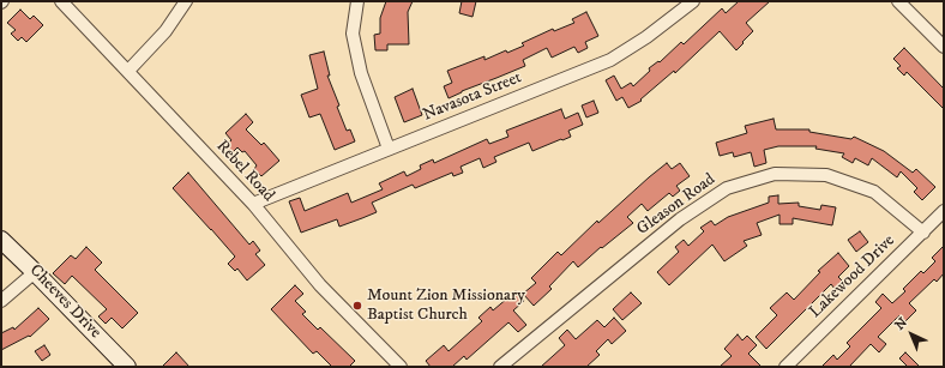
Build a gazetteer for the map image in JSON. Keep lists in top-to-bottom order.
{
  "streets": {
    "street": [
      "Navasota Street",
      "Rebel Road",
      "Gleason Road",
      "Lakewood Drive",
      "Cheeves Drive"
    ]
  },
  "crossings": [
    ["Navasota Street", "Rebel Road"],
    ["Gleason Road", "Lakewood Drive"]
  ],
  "places": ["Mount Zion Missionary Baptist Church"],
  "north": "top left"
}
